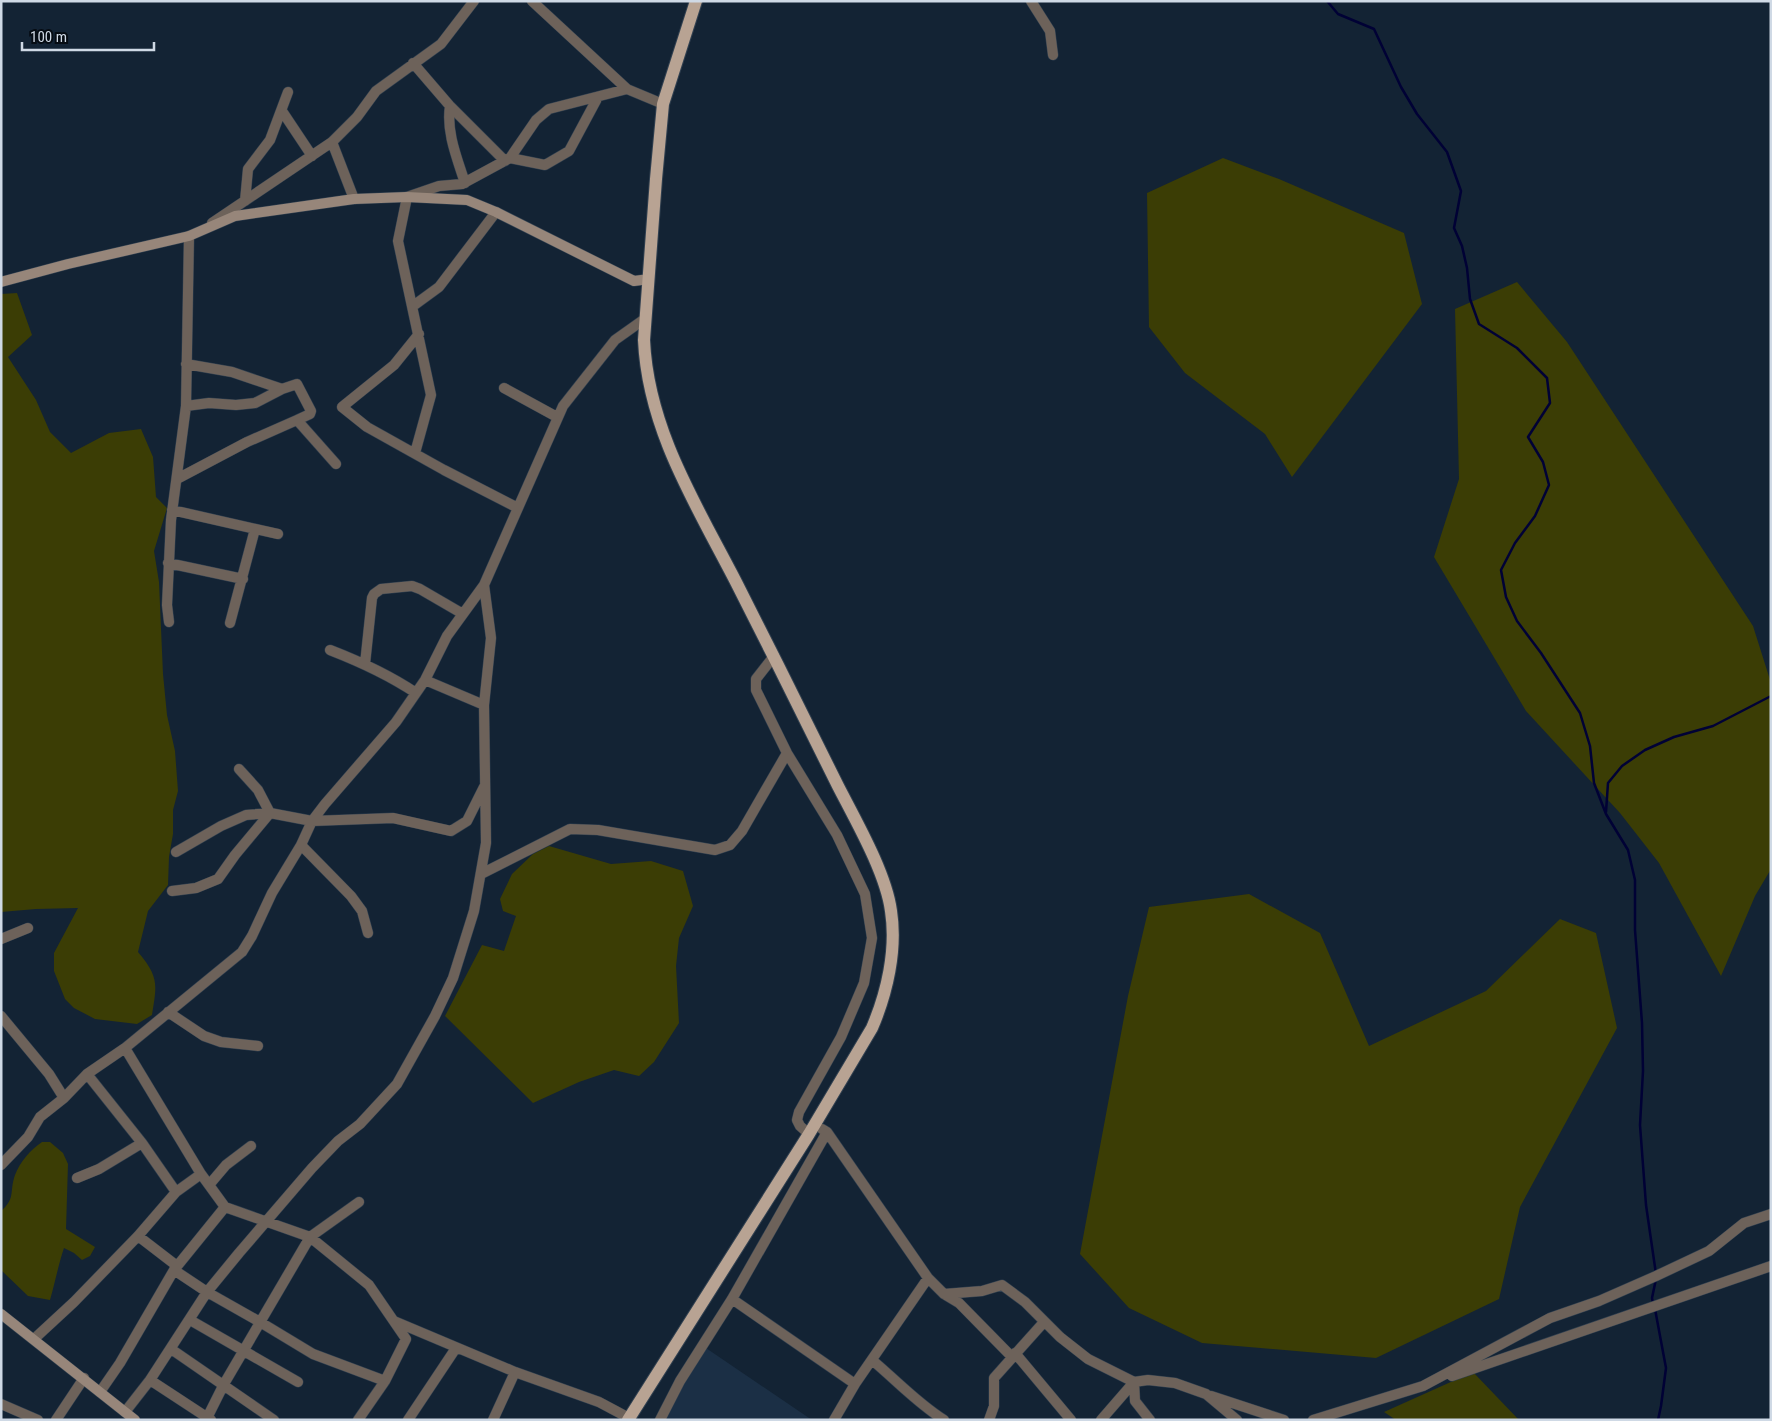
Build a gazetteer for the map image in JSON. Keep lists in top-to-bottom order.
{
  "scale_bar": "100 m"
}
